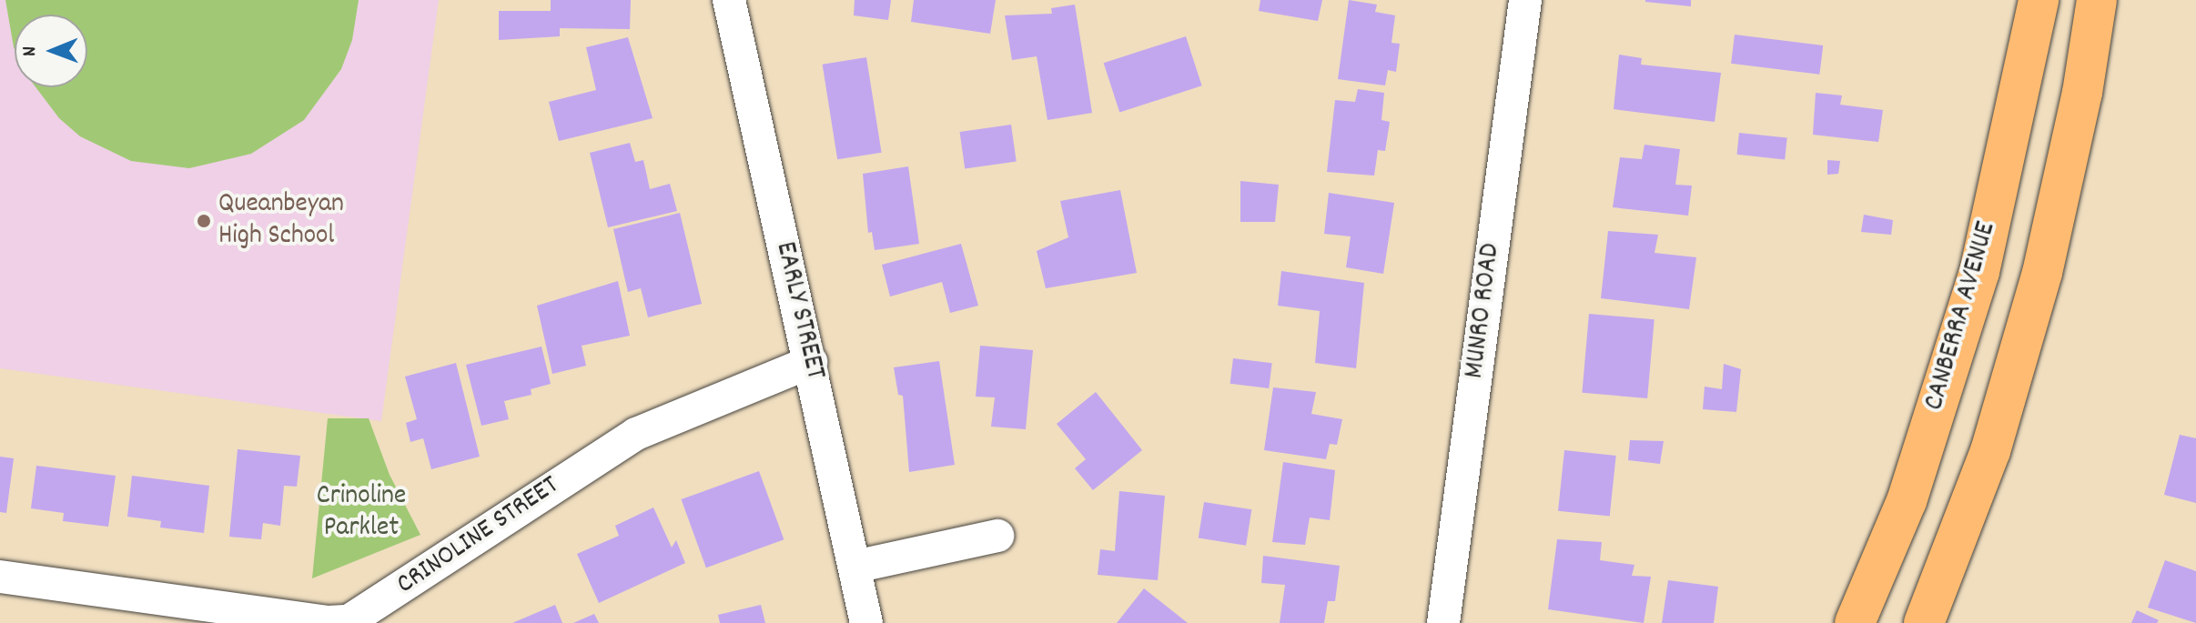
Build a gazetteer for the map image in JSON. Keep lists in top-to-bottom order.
{
  "streets": {
    "highway": ["CANBERRA AVENUE"],
    "street": ["EARLY STREET", "MUNRO ROAD", "CRINOLINE STREET"]
  },
  "crossings": [
    ["EARLY STREET", "CRINOLINE STREET"]
  ],
  "parks": ["Crinoline Parklet"],
  "places": ["Queanbeyan High School"],
  "north": "left"
}
